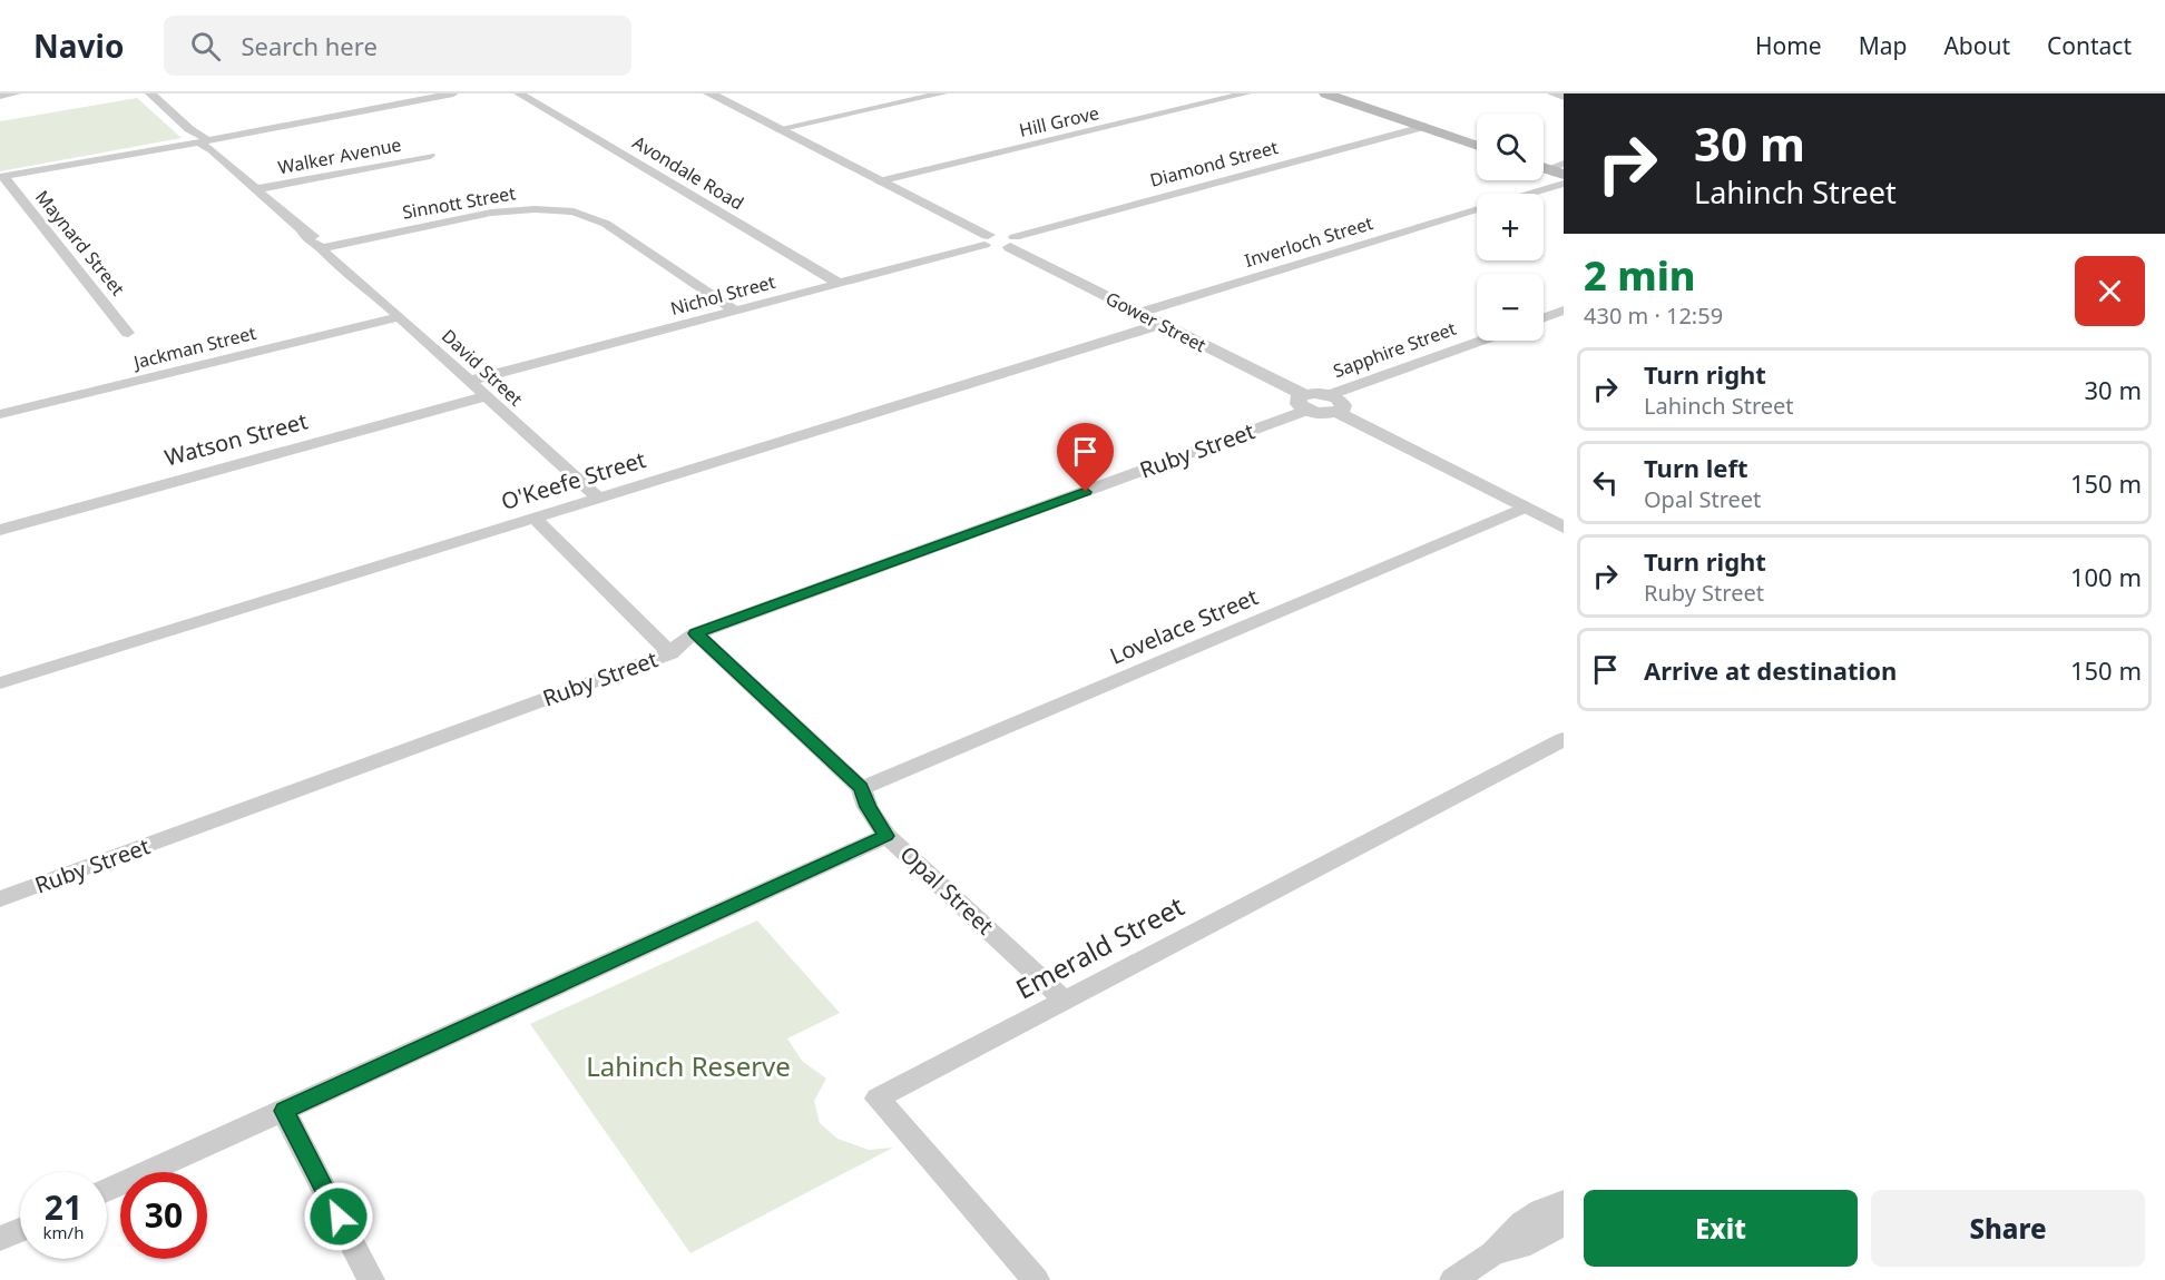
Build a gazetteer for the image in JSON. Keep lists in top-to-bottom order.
{
  "streets": {
    "street": [
      "Hill Grove",
      "Walker Avenue",
      "Diamond Street",
      "Avondale Road",
      "Sinnott Street",
      "Inverloch Street",
      "Maynard Street",
      "Nichol Street",
      "Gower Street",
      "Jackman Street",
      "Sapphire Street",
      "David Street",
      "Watson Street",
      "Ruby Street",
      "O'Keefe Street",
      "Lovelace Street",
      "Opal Street",
      "Emerald Street"
    ]
  },
  "crossings": [
    ["Walker Avenue", "David Street"],
    ["Diamond Street", "Gower Street"],
    ["Avondale Road", "Nichol Street"],
    ["Sinnott Street", "Nichol Street"],
    ["Sinnott Street", "David Street"],
    ["Inverloch Street", "Gower Street"],
    ["Nichol Street", "David Street"],
    ["Gower Street", "Ruby Street"],
    ["Gower Street", "O'Keefe Street"],
    ["Jackman Street", "David Street"],
    ["David Street", "Watson Street"],
    ["David Street", "O'Keefe Street"],
    ["Ruby Street", "Opal Street"],
    ["Lovelace Street", "Opal Street"],
    ["Opal Street", "Emerald Street"]
  ],
  "parks": ["Lahinch Reserve"],
  "page": {
    "header": "Navio",
    "search": "Search here",
    "nav": [
      "Home",
      "Map",
      "About",
      "Contact"
    ],
    "turn": ["30 m", "Lahinch Street"],
    "map_buttons": ["+", "−"],
    "heading": ["2 min", "430 m · 12:59"],
    "list": [
      {
        "name": "Turn right",
        "note": "Lahinch Street",
        "value": "30 m"
      },
      {
        "name": "Turn left",
        "note": "Opal Street",
        "value": "150 m"
      },
      {
        "name": "Turn right",
        "note": "Ruby Street",
        "value": "100 m"
      },
      {
        "name": "Arrive at destination",
        "value": "150 m"
      }
    ],
    "speed": "21 km/h",
    "limit": "30",
    "buttons": ["Exit", "Share"]
  }
}
